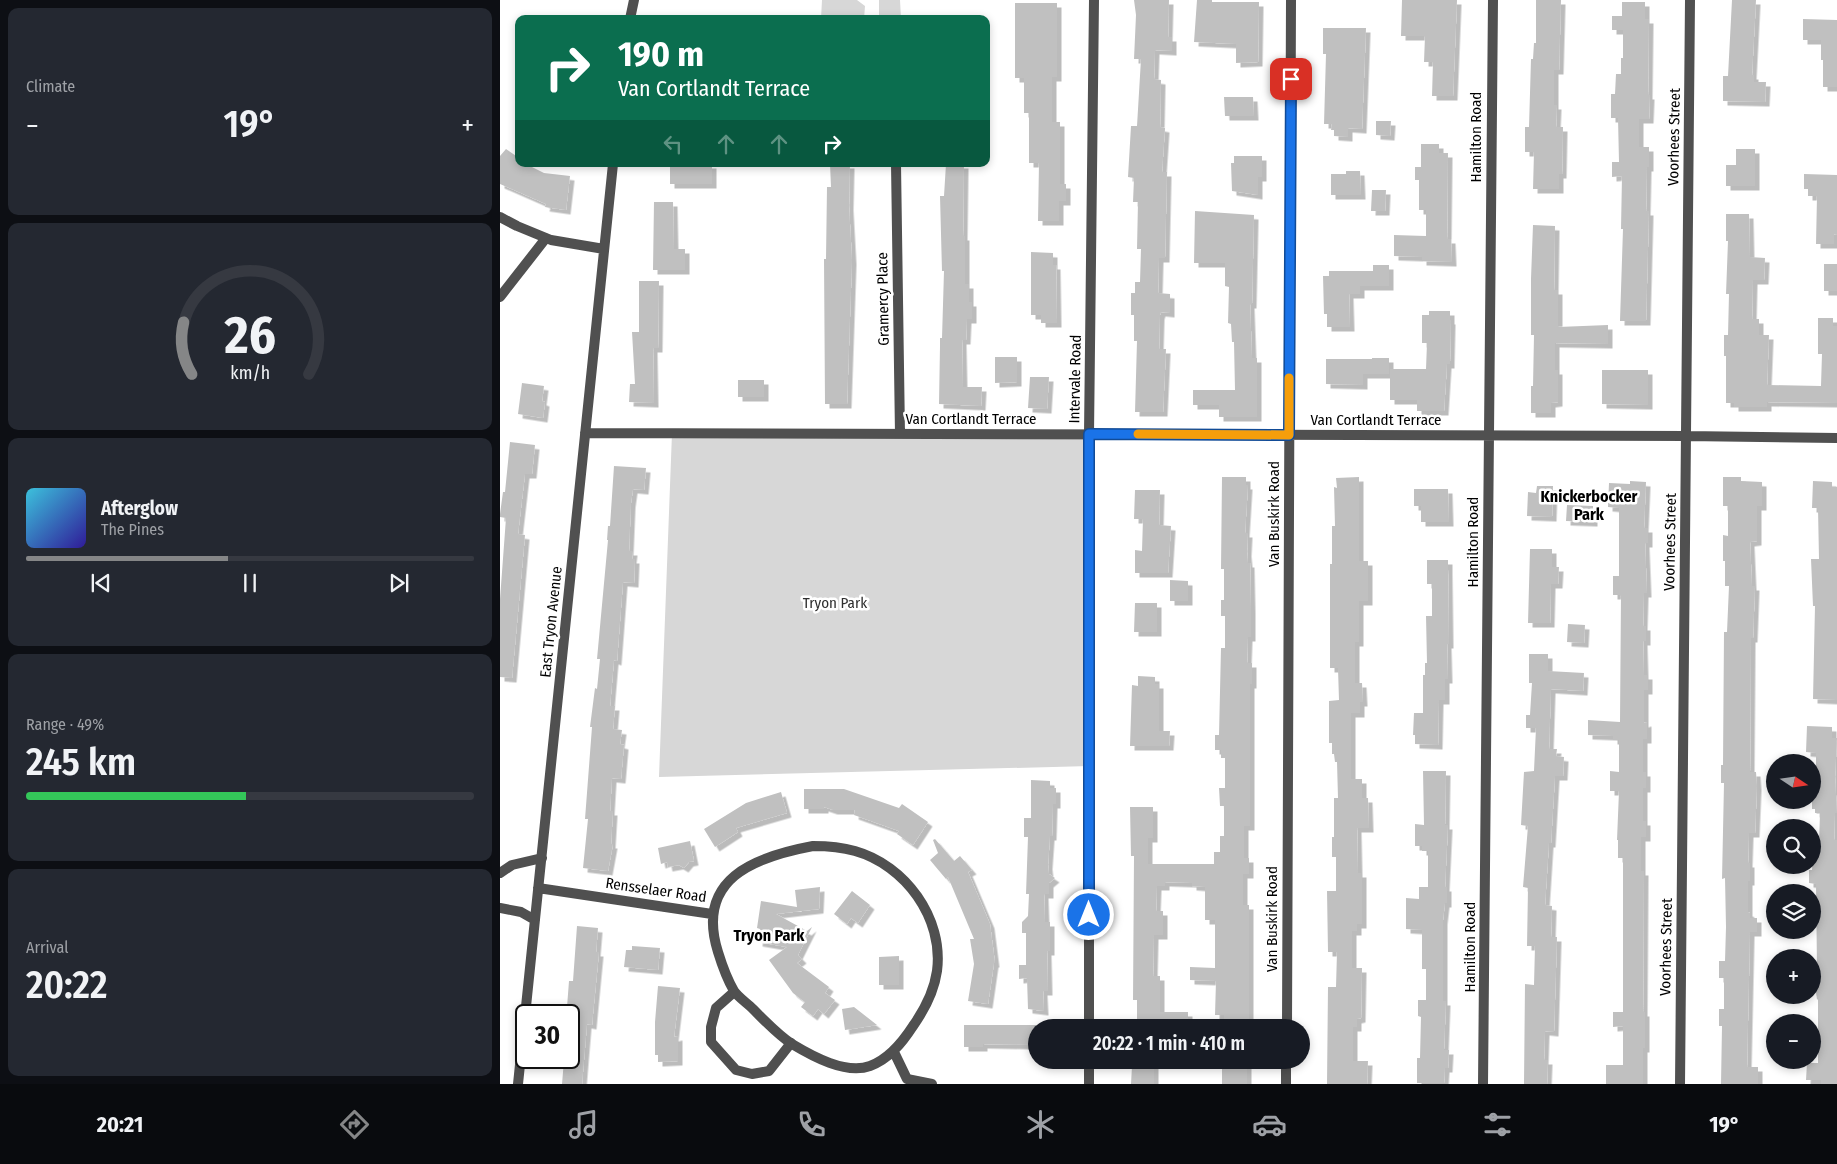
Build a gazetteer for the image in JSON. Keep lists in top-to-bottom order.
{
  "streets": {
    "street": [
      "Hamilton Road",
      "Voorhees Street",
      "Gramercy Place",
      "Intervale Road",
      "Van Cortlandt Terrace",
      "Van Buskirk Road",
      "East Tryon Avenue",
      "Rensselaer Road"
    ]
  },
  "crossings": [
    ["Hamilton Road", "Van Cortlandt Terrace"],
    ["Voorhees Street", "Van Cortlandt Terrace"],
    ["Gramercy Place", "Van Cortlandt Terrace"],
    ["Intervale Road", "Van Cortlandt Terrace"],
    ["Van Cortlandt Terrace", "Van Buskirk Road"],
    ["Van Cortlandt Terrace", "East Tryon Avenue"],
    ["East Tryon Avenue", "Rensselaer Road"]
  ],
  "districts": ["Knickerbocker Park", "Tryon Park"],
  "parks": ["Tryon Park"],
  "north": "right",
  "page": {
    "tile": [
      "Climate",
      ["Range · 49%", "245 km"],
      ["Arrival", "20:22"]
    ],
    "turn": ["190 m", "Van Cortlandt Terrace"],
    "heat": ["−", "19°", "+"],
    "song": ["Afterglow", "The Pines"],
    "map_buttons": ["+", "−"],
    "limit": "30",
    "trip": "20:22 · 1 min · 410 m",
    "tabs": ["20:21", "19°"],
    "gauge": ["26", "km/h"]
  }
}
